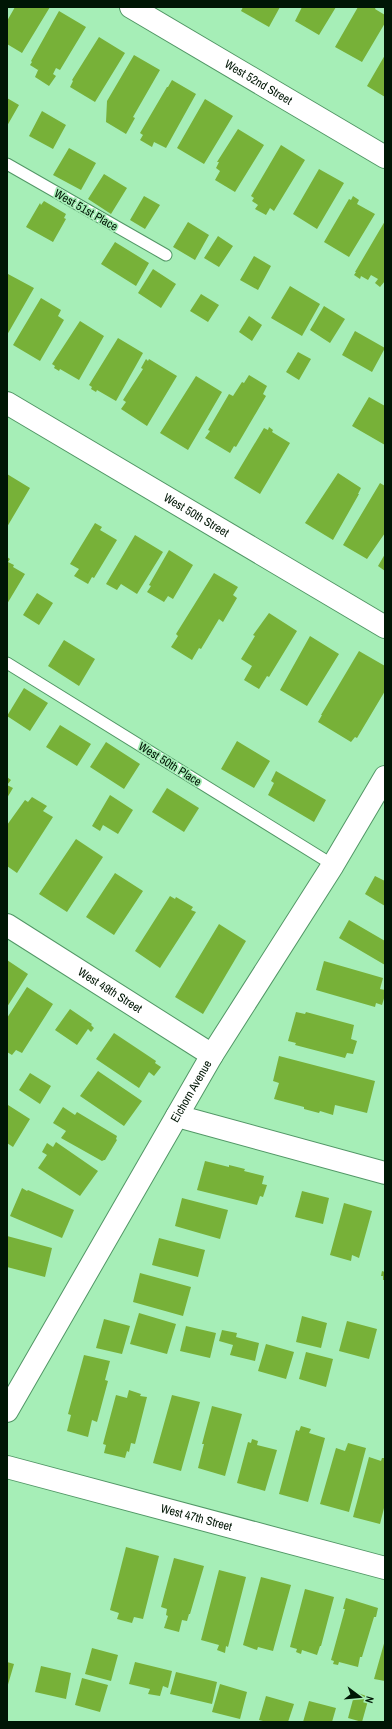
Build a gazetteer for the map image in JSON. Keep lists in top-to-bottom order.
{
  "streets": {
    "street": [
      "West 52nd Street",
      "West 50th Street",
      "West 49th Street",
      "Eichorn Avenue",
      "West 47th Street"
    ],
    "lane": ["West 51st Place", "West 50th Place"]
  },
  "crossings": [
    ["West 50th Place", "Eichorn Avenue"],
    ["West 49th Street", "Eichorn Avenue"]
  ],
  "north": "right"
}
